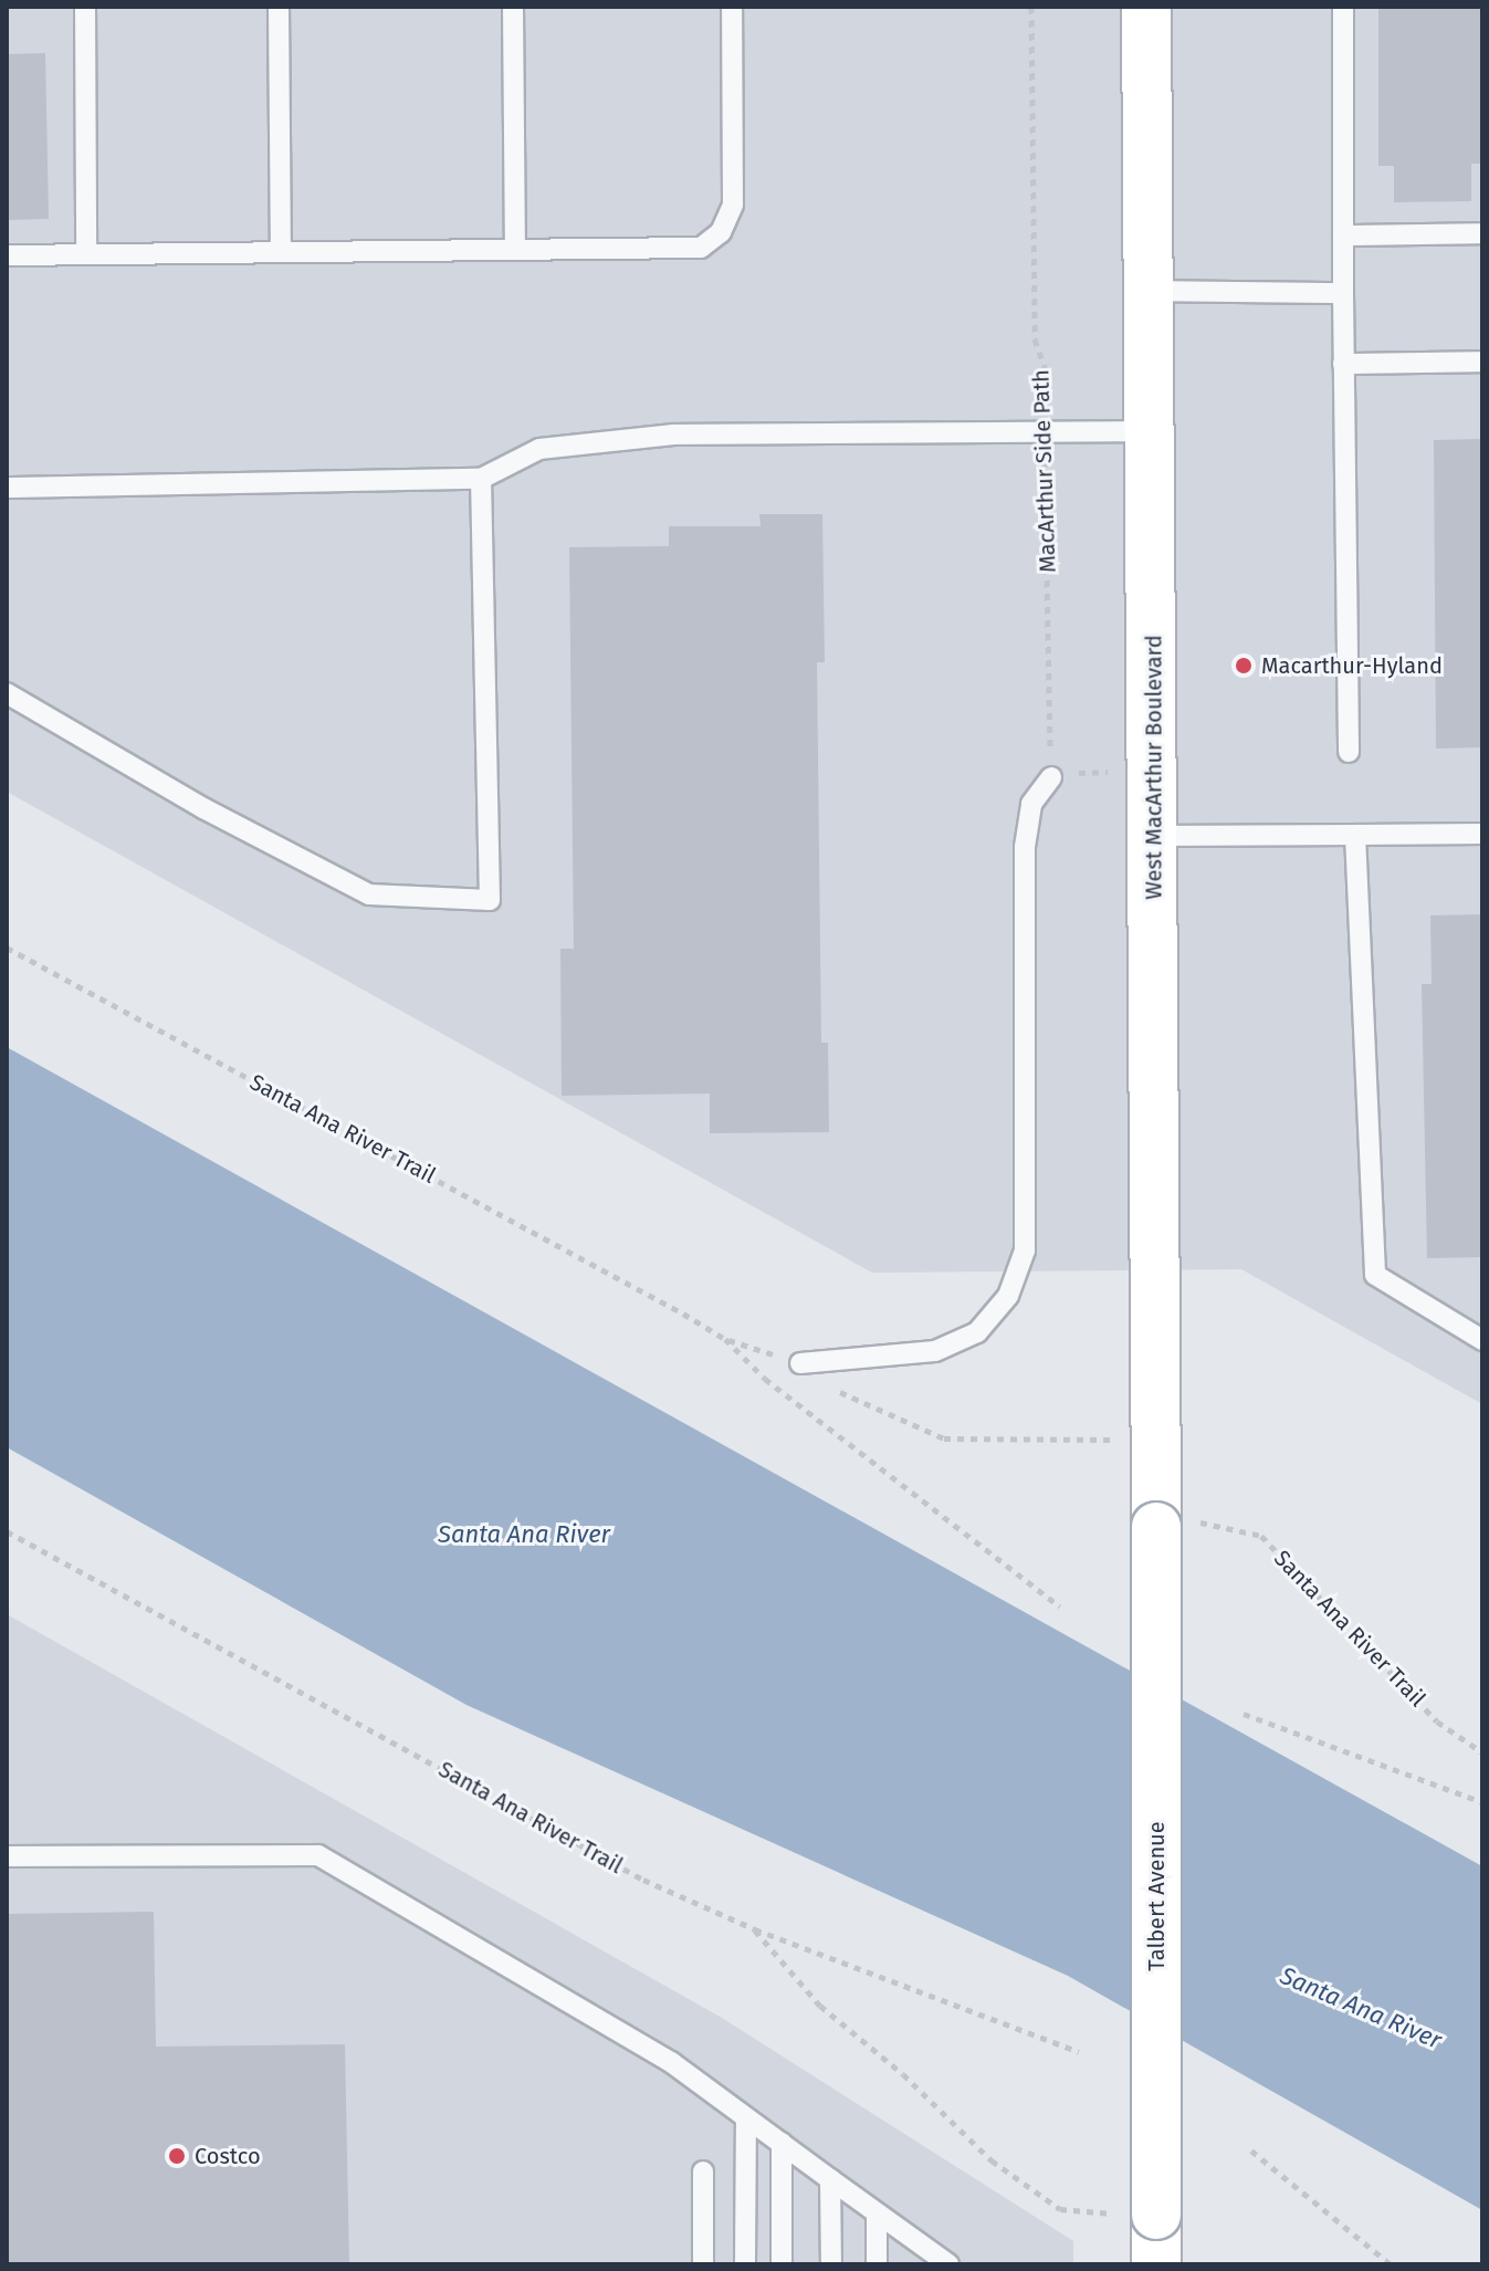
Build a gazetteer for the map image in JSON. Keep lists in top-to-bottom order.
{
  "streets": {
    "main road": ["West MacArthur Boulevard", "Talbert Avenue"],
    "path": ["MacArthur Side Path", "Santa Ana River Trail"]
  },
  "crossings": [
    ["West MacArthur Boulevard", "Santa Ana River Trail"],
    ["West MacArthur Boulevard", "Talbert Avenue"],
    ["Santa Ana River Trail", "Talbert Avenue"]
  ],
  "water": ["Santa Ana River"],
  "places": ["Macarthur-Hyland", "Costco"]
}
